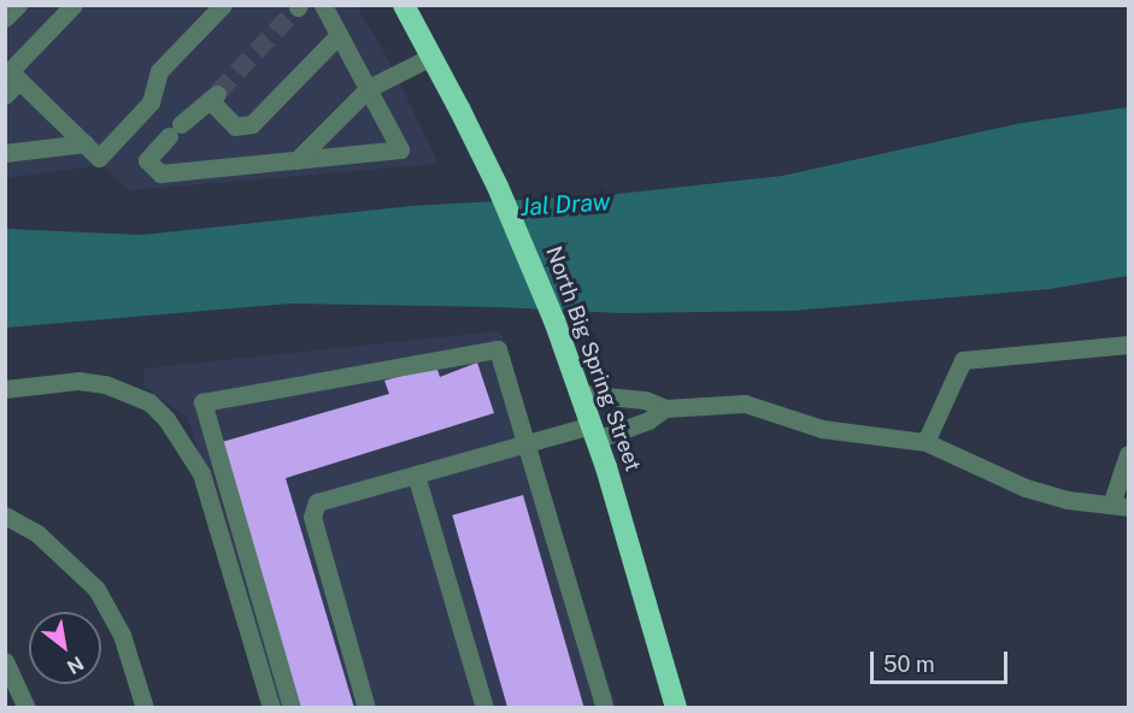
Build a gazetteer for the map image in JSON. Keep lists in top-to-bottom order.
{
  "streets": {
    "highway": ["North Big Spring Street"]
  },
  "water": ["Jal Draw"],
  "scale_bar": "50 m",
  "north": "bottom right"
}
